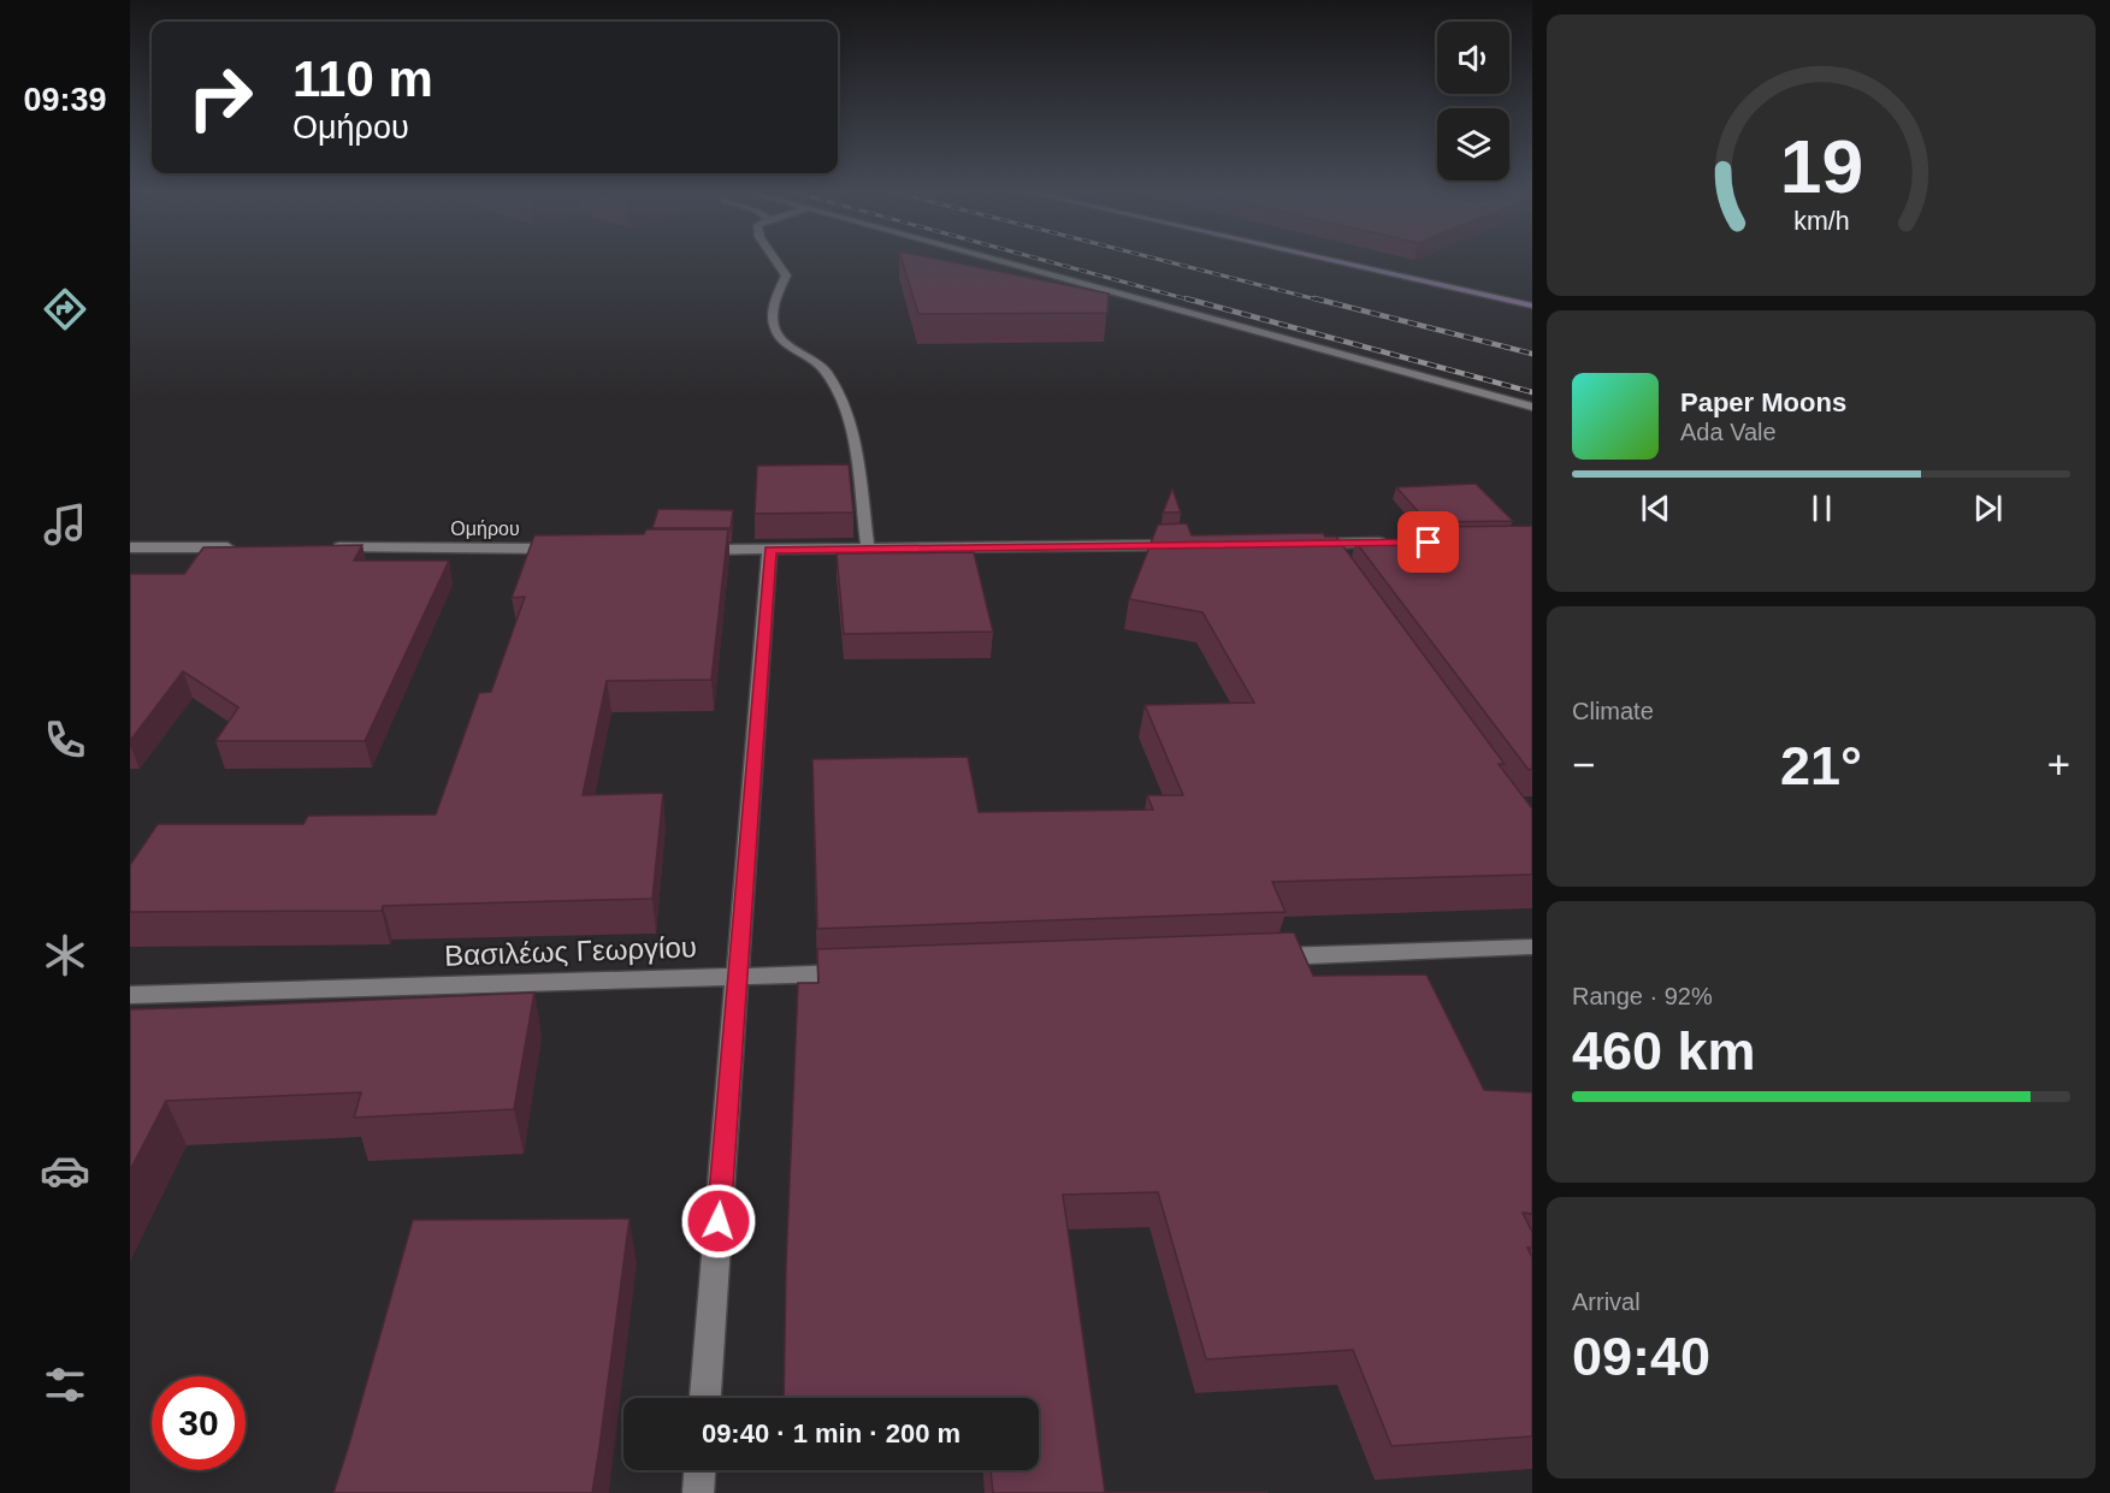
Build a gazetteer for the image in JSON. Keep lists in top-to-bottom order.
{
  "streets": {
    "street": ["Ομήρου", "Βασιλέως Γεωργίου"]
  },
  "page": {
    "tabs": "09:39",
    "turn": ["110 m", "Ομήρου"],
    "song": ["Paper Moons", "Ada Vale"],
    "tile": [
      "Climate",
      ["Range · 92%", "460 km"],
      ["Arrival", "09:40"]
    ],
    "heat": ["−", "21°", "+"],
    "limit": "30",
    "trip": "09:40 · 1 min · 200 m",
    "gauge": ["19", "km/h"]
  }
}
